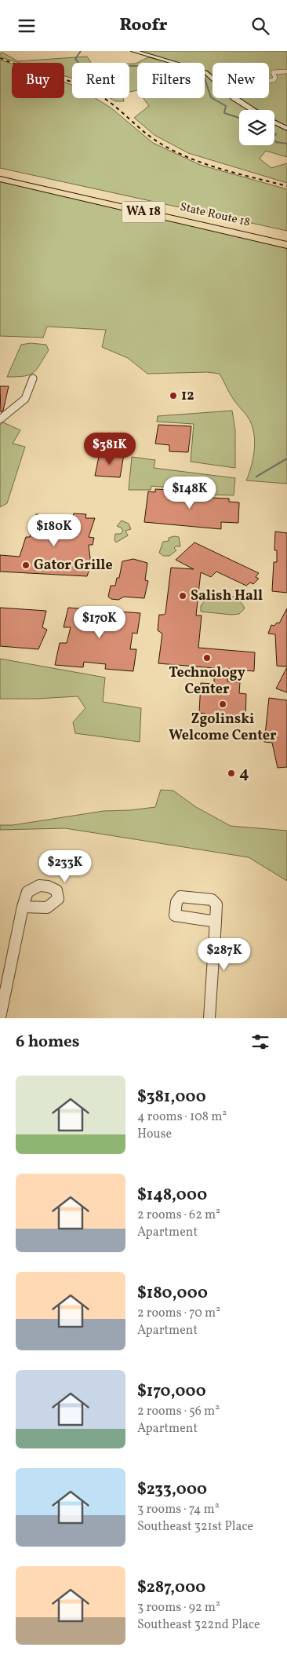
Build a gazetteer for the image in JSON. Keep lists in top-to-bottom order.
{
  "streets": {
    "highway": ["WA 18", "State Route 18"]
  },
  "places": [
    "12",
    "Gator Grille",
    "Salish Hall",
    "Technology Center",
    "Zgolinski Welcome Center",
    "4"
  ],
  "page": {
    "header": "Roofr",
    "chip": [
      "Buy",
      "Rent",
      "Filters",
      "New"
    ],
    "price": [
      "$381K",
      "$148K",
      "$180K",
      "$170K",
      "$233K",
      "$287K"
    ],
    "heading": "6 homes",
    "list": [
      {
        "name": "$381,000",
        "note": "4 rooms · 108 m² · House"
      },
      {
        "name": "$148,000",
        "note": "2 rooms · 62 m² · Apartment"
      },
      {
        "name": "$180,000",
        "note": "2 rooms · 70 m² · Apartment"
      },
      {
        "name": "$170,000",
        "note": "2 rooms · 56 m² · Apartment"
      },
      {
        "name": "$233,000",
        "note": "3 rooms · 74 m² · Southeast 321st Place"
      },
      {
        "name": "$287,000",
        "note": "3 rooms · 92 m² · Southeast 322nd Place"
      }
    ]
  }
}
